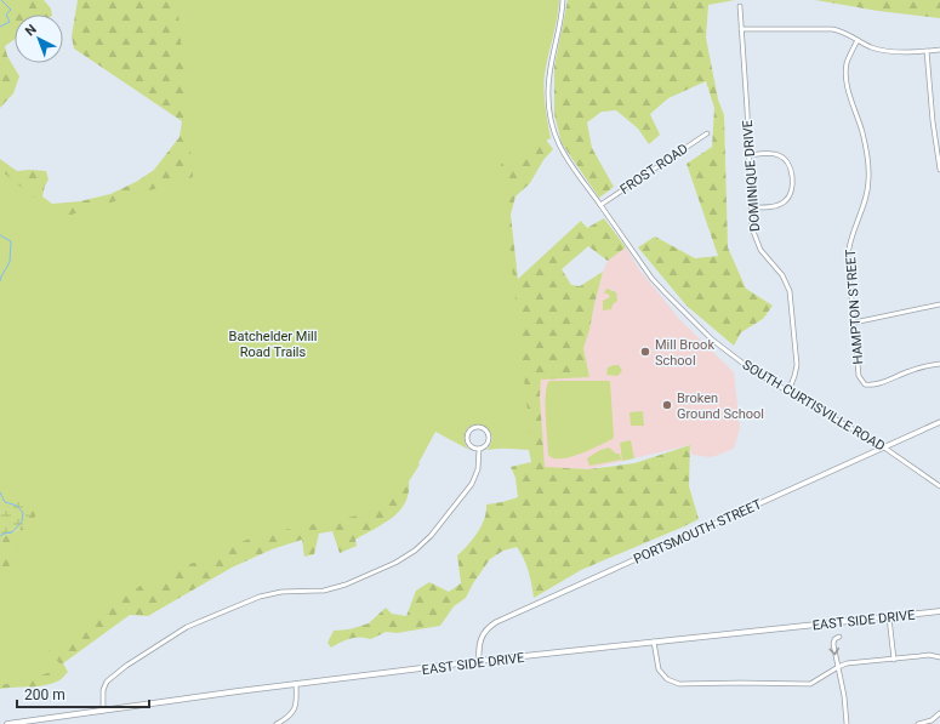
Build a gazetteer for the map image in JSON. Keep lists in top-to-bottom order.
{
  "streets": {
    "main road": ["EAST SIDE DRIVE"],
    "street": [
      "FROST ROAD",
      "DOMINIQUE DRIVE",
      "HAMPTON STREET",
      "SOUTH CURTISVILLE ROAD",
      "PORTSMOUTH STREET"
    ]
  },
  "crossings": [
    ["FROST ROAD", "SOUTH CURTISVILLE ROAD"],
    ["DOMINIQUE DRIVE", "SOUTH CURTISVILLE ROAD"],
    ["SOUTH CURTISVILLE ROAD", "PORTSMOUTH STREET"],
    ["PORTSMOUTH STREET", "EAST SIDE DRIVE"]
  ],
  "parks": ["Batchelder Mill Road Trails"],
  "places": ["Mill Brook School", "Broken Ground School"],
  "scale_bar": "200 m",
  "north": "top left"
}
